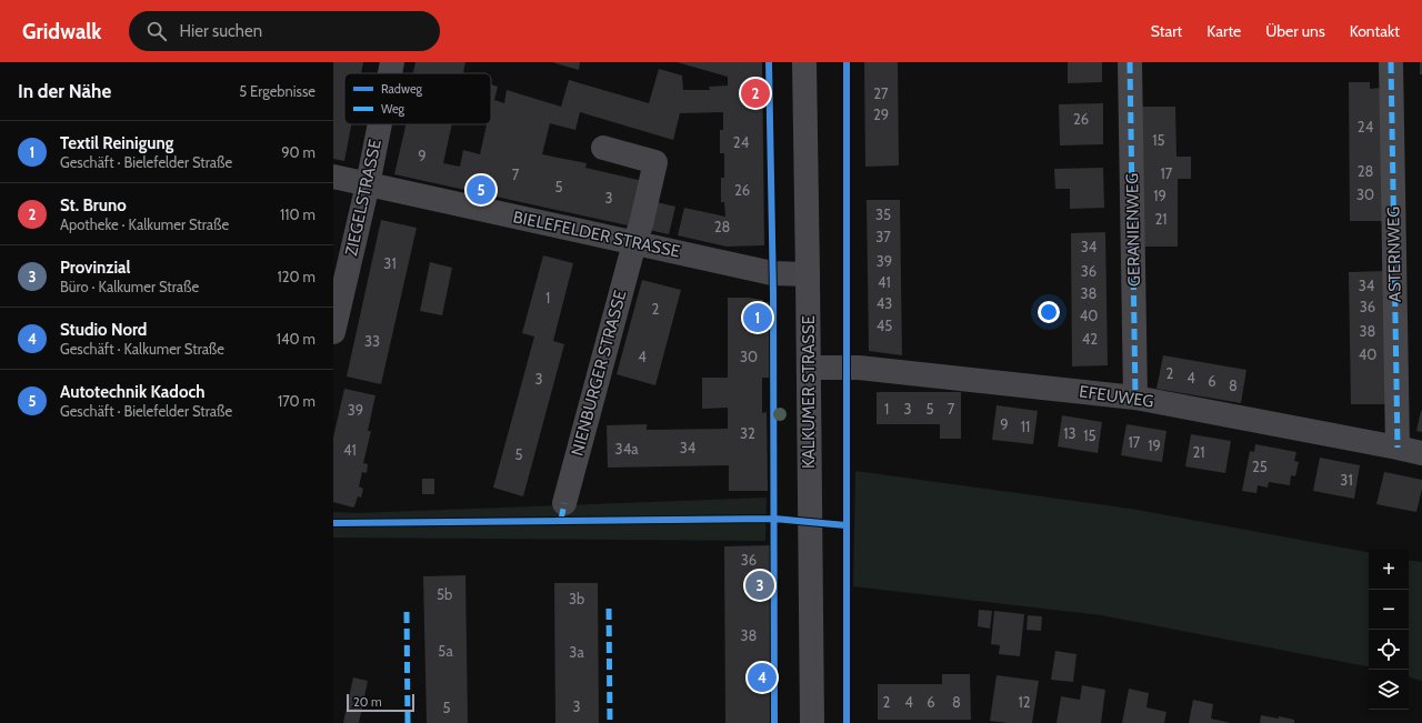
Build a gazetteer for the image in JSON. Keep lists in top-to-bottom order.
{
  "streets": {
    "main road": ["KALKUMER STRASSE"],
    "street": [
      "ZIEGELSTRASSE",
      "GERANIENWEG",
      "BIELEFELDER STRASSE",
      "ASTERNWEG",
      "NIENBURGER STRASSE",
      "EFEUWEG"
    ]
  },
  "crossings": [
    ["ZIEGELSTRASSE", "BIELEFELDER STRASSE"],
    ["GERANIENWEG", "EFEUWEG"],
    ["BIELEFELDER STRASSE", "NIENBURGER STRASSE"],
    ["BIELEFELDER STRASSE", "KALKUMER STRASSE"],
    ["ASTERNWEG", "EFEUWEG"],
    ["KALKUMER STRASSE", "EFEUWEG"]
  ],
  "house_numbers": [
    "27",
    "29",
    "26",
    "24",
    "15",
    "24",
    "9",
    "28",
    "17",
    "7",
    "5",
    "26",
    "30",
    "19",
    "3",
    "35",
    "21",
    "28",
    "37",
    "34",
    "39",
    "31",
    "36",
    "41",
    "34",
    "38",
    "1",
    "43",
    "36",
    "2",
    "40",
    "45",
    "38",
    "42",
    "33",
    "40",
    "4",
    "30",
    "2",
    "4",
    "3",
    "6",
    "8",
    "1",
    "3",
    "5",
    "7",
    "39",
    "9",
    "11",
    "32",
    "13",
    "15",
    "17",
    "19",
    "34",
    "34a",
    "41",
    "21",
    "5",
    "25",
    "31",
    "36",
    "5b",
    "3b",
    "38",
    "5a",
    "3a",
    "2",
    "4",
    "6",
    "8",
    "12",
    "3",
    "5"
  ],
  "legend": ["Radweg", "Weg"],
  "scale_bar": "20 m",
  "page": {
    "header": "Gridwalk",
    "search": "Hier suchen",
    "nav": [
      "Start",
      "Karte",
      "Über uns",
      "Kontakt"
    ],
    "heading": ["In der Nähe", "5 Ergebnisse"],
    "pins": [
      "2",
      "5",
      "1",
      "3",
      "4"
    ],
    "list": [
      {
        "mark": "1",
        "name": "Textil Reinigung",
        "note": "Geschäft · Bielefelder Straße",
        "value": "90 m"
      },
      {
        "mark": "2",
        "name": "St. Bruno",
        "note": "Apotheke · Kalkumer Straße",
        "value": "110 m"
      },
      {
        "mark": "3",
        "name": "Provinzial",
        "note": "Büro · Kalkumer Straße",
        "value": "120 m"
      },
      {
        "mark": "4",
        "name": "Studio Nord",
        "note": "Geschäft · Kalkumer Straße",
        "value": "140 m"
      },
      {
        "mark": "5",
        "name": "Autotechnik Kadoch",
        "note": "Geschäft · Bielefelder Straße",
        "value": "170 m"
      }
    ],
    "map_buttons": ["+", "−"],
    "scale": "20 m"
  }
}
